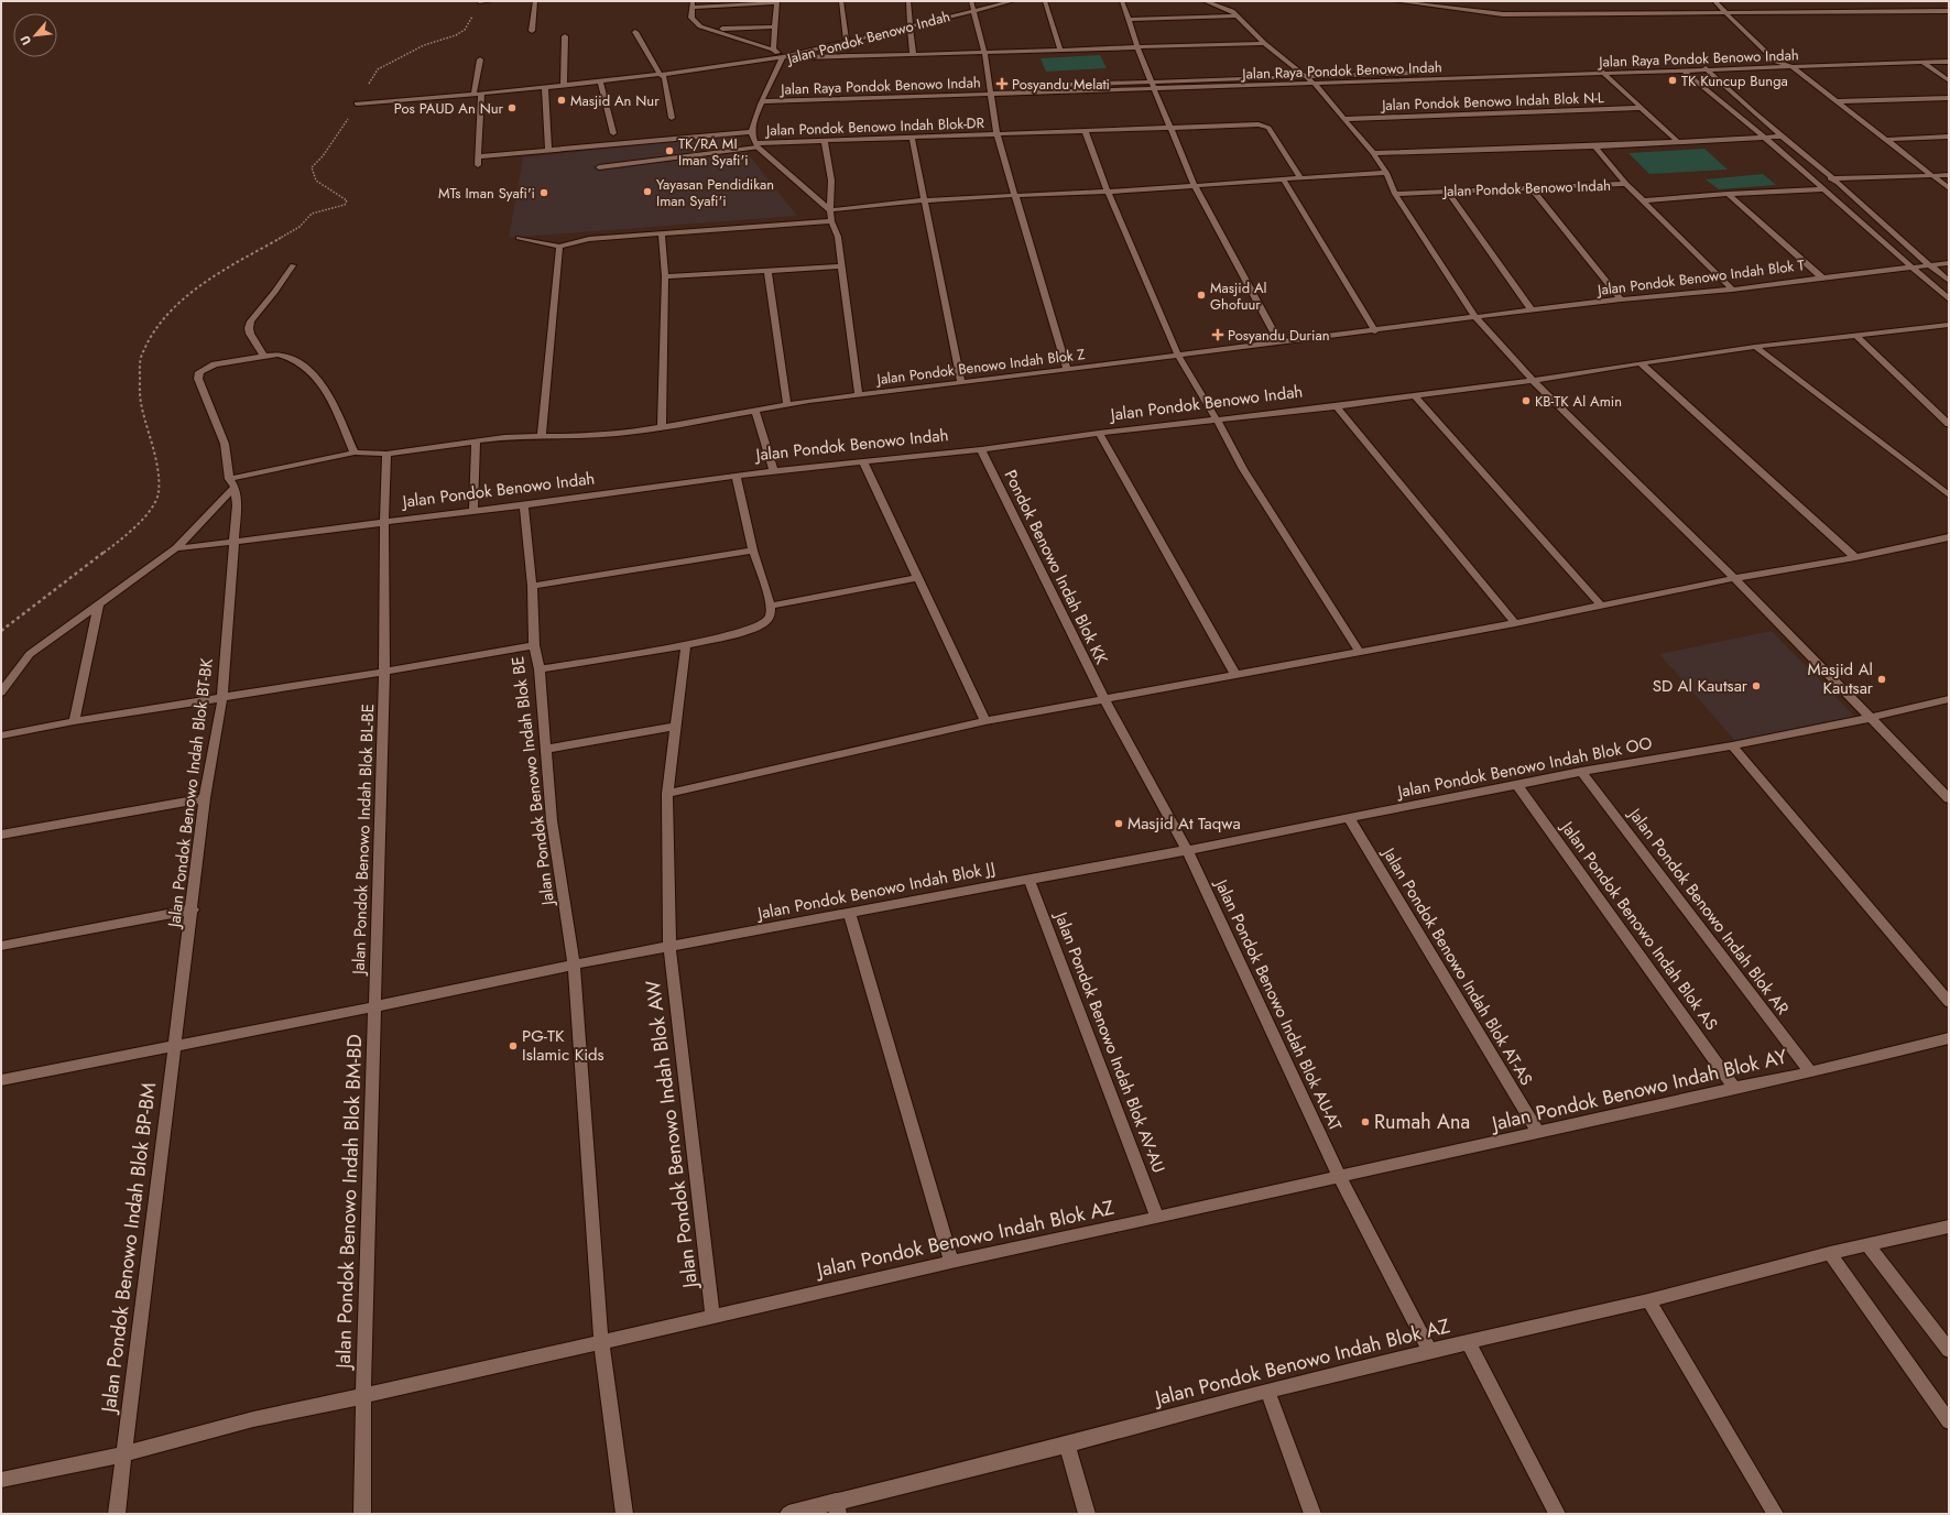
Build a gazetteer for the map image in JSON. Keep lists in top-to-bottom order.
{
  "streets": {
    "street": [
      "Jalan Pondok Benowo Indah",
      "Jalan Raya Pondok Benowo Indah",
      "Jalan Pondok Benowo Indah Blok N-L",
      "Jalan Pondok Benowo Indah Blok-DR",
      "Jalan Pondok Benowo Indah Blok T",
      "Jalan Pondok Benowo Indah Blok Z",
      "Pondok Benowo Indah Blok KK",
      "Jalan Pondok Benowo Indah Blok OO",
      "Jalan Pondok Benowo Indah Blok BE",
      "Jalan Pondok Benowo Indah Blok BT-BK",
      "Jalan Pondok Benowo Indah Blok BL-BE",
      "Jalan Pondok Benowo Indah Blok JJ",
      "Jalan Pondok Benowo Indah Blok AR",
      "Jalan Pondok Benowo Indah Blok AS",
      "Jalan Pondok Benowo Indah Blok AT-AS",
      "Jalan Pondok Benowo Indah Blok AU-AT",
      "Jalan Pondok Benowo Indah Blok AV-AU",
      "Jalan Pondok Benowo Indah Blok AY",
      "Jalan Pondok Benowo Indah Blok AW",
      "Jalan Pondok Benowo Indah Blok BM-BD",
      "Jalan Pondok Benowo Indah Blok AZ",
      "Jalan Pondok Benowo Indah Blok BP-BM"
    ]
  },
  "crossings": [
    ["Jalan Pondok Benowo Indah", "Jalan Raya Pondok Benowo Indah"],
    ["Jalan Pondok Benowo Indah", "Jalan Pondok Benowo Indah Blok Z"],
    ["Jalan Pondok Benowo Indah", "Pondok Benowo Indah Blok KK"],
    ["Jalan Pondok Benowo Indah", "Jalan Pondok Benowo Indah Blok BE"],
    ["Jalan Pondok Benowo Indah", "Jalan Pondok Benowo Indah Blok BT-BK"],
    ["Jalan Pondok Benowo Indah", "Jalan Pondok Benowo Indah Blok BL-BE"],
    ["Jalan Pondok Benowo Indah Blok T", "Jalan Pondok Benowo Indah Blok Z"],
    ["Jalan Pondok Benowo Indah Blok Z", "Jalan Pondok Benowo Indah Blok BT-BK"],
    ["Jalan Pondok Benowo Indah Blok Z", "Jalan Pondok Benowo Indah Blok BL-BE"],
    ["Pondok Benowo Indah Blok KK", "Jalan Pondok Benowo Indah Blok OO"],
    ["Pondok Benowo Indah Blok KK", "Jalan Pondok Benowo Indah Blok JJ"],
    ["Pondok Benowo Indah Blok KK", "Jalan Pondok Benowo Indah Blok AU-AT"],
    ["Jalan Pondok Benowo Indah Blok OO", "Jalan Pondok Benowo Indah Blok JJ"],
    ["Jalan Pondok Benowo Indah Blok OO", "Jalan Pondok Benowo Indah Blok AR"],
    ["Jalan Pondok Benowo Indah Blok OO", "Jalan Pondok Benowo Indah Blok AS"],
    ["Jalan Pondok Benowo Indah Blok OO", "Jalan Pondok Benowo Indah Blok AT-AS"],
    ["Jalan Pondok Benowo Indah Blok OO", "Jalan Pondok Benowo Indah Blok AU-AT"],
    ["Jalan Pondok Benowo Indah Blok BE", "Jalan Pondok Benowo Indah Blok JJ"],
    ["Jalan Pondok Benowo Indah Blok BE", "Jalan Pondok Benowo Indah Blok AZ"],
    ["Jalan Pondok Benowo Indah Blok BT-BK", "Jalan Pondok Benowo Indah Blok JJ"],
    ["Jalan Pondok Benowo Indah Blok BT-BK", "Jalan Pondok Benowo Indah Blok BP-BM"],
    ["Jalan Pondok Benowo Indah Blok BL-BE", "Jalan Pondok Benowo Indah Blok JJ"],
    ["Jalan Pondok Benowo Indah Blok BL-BE", "Jalan Pondok Benowo Indah Blok BM-BD"],
    ["Jalan Pondok Benowo Indah Blok JJ", "Jalan Pondok Benowo Indah Blok AU-AT"],
    ["Jalan Pondok Benowo Indah Blok JJ", "Jalan Pondok Benowo Indah Blok AV-AU"],
    ["Jalan Pondok Benowo Indah Blok JJ", "Jalan Pondok Benowo Indah Blok AW"],
    ["Jalan Pondok Benowo Indah Blok JJ", "Jalan Pondok Benowo Indah Blok BM-BD"],
    ["Jalan Pondok Benowo Indah Blok JJ", "Jalan Pondok Benowo Indah Blok BP-BM"],
    ["Jalan Pondok Benowo Indah Blok AR", "Jalan Pondok Benowo Indah Blok AY"],
    ["Jalan Pondok Benowo Indah Blok AS", "Jalan Pondok Benowo Indah Blok AY"],
    ["Jalan Pondok Benowo Indah Blok AT-AS", "Jalan Pondok Benowo Indah Blok AY"],
    ["Jalan Pondok Benowo Indah Blok AU-AT", "Jalan Pondok Benowo Indah Blok AY"],
    ["Jalan Pondok Benowo Indah Blok AU-AT", "Jalan Pondok Benowo Indah Blok AZ"],
    ["Jalan Pondok Benowo Indah Blok AV-AU", "Jalan Pondok Benowo Indah Blok AZ"],
    ["Jalan Pondok Benowo Indah Blok AY", "Jalan Pondok Benowo Indah Blok AZ"],
    ["Jalan Pondok Benowo Indah Blok AW", "Jalan Pondok Benowo Indah Blok AZ"],
    ["Jalan Pondok Benowo Indah Blok BM-BD", "Jalan Pondok Benowo Indah Blok AZ"],
    ["Jalan Pondok Benowo Indah Blok AZ", "Jalan Pondok Benowo Indah Blok BP-BM"]
  ],
  "places": {
    "other": [
      "TK Kuncup Bunga",
      "Masjid An Nur",
      "Pos PAUD An Nur",
      "TK/RA MI Iman Syafi'i",
      "Yayasan Pendidikan Iman Syafi'i",
      "MTs Iman Syafi'i",
      "Masjid Al Ghofuur",
      "KB-TK Al Amin",
      "Masjid Al Kautsar",
      "SD Al Kautsar",
      "Masjid At Taqwa",
      "PG-TK Islamic Kids",
      "Rumah Ana"
    ],
    "health": ["Posyandu Melati", "Posyandu Durian"]
  },
  "north": "bottom left"
}
